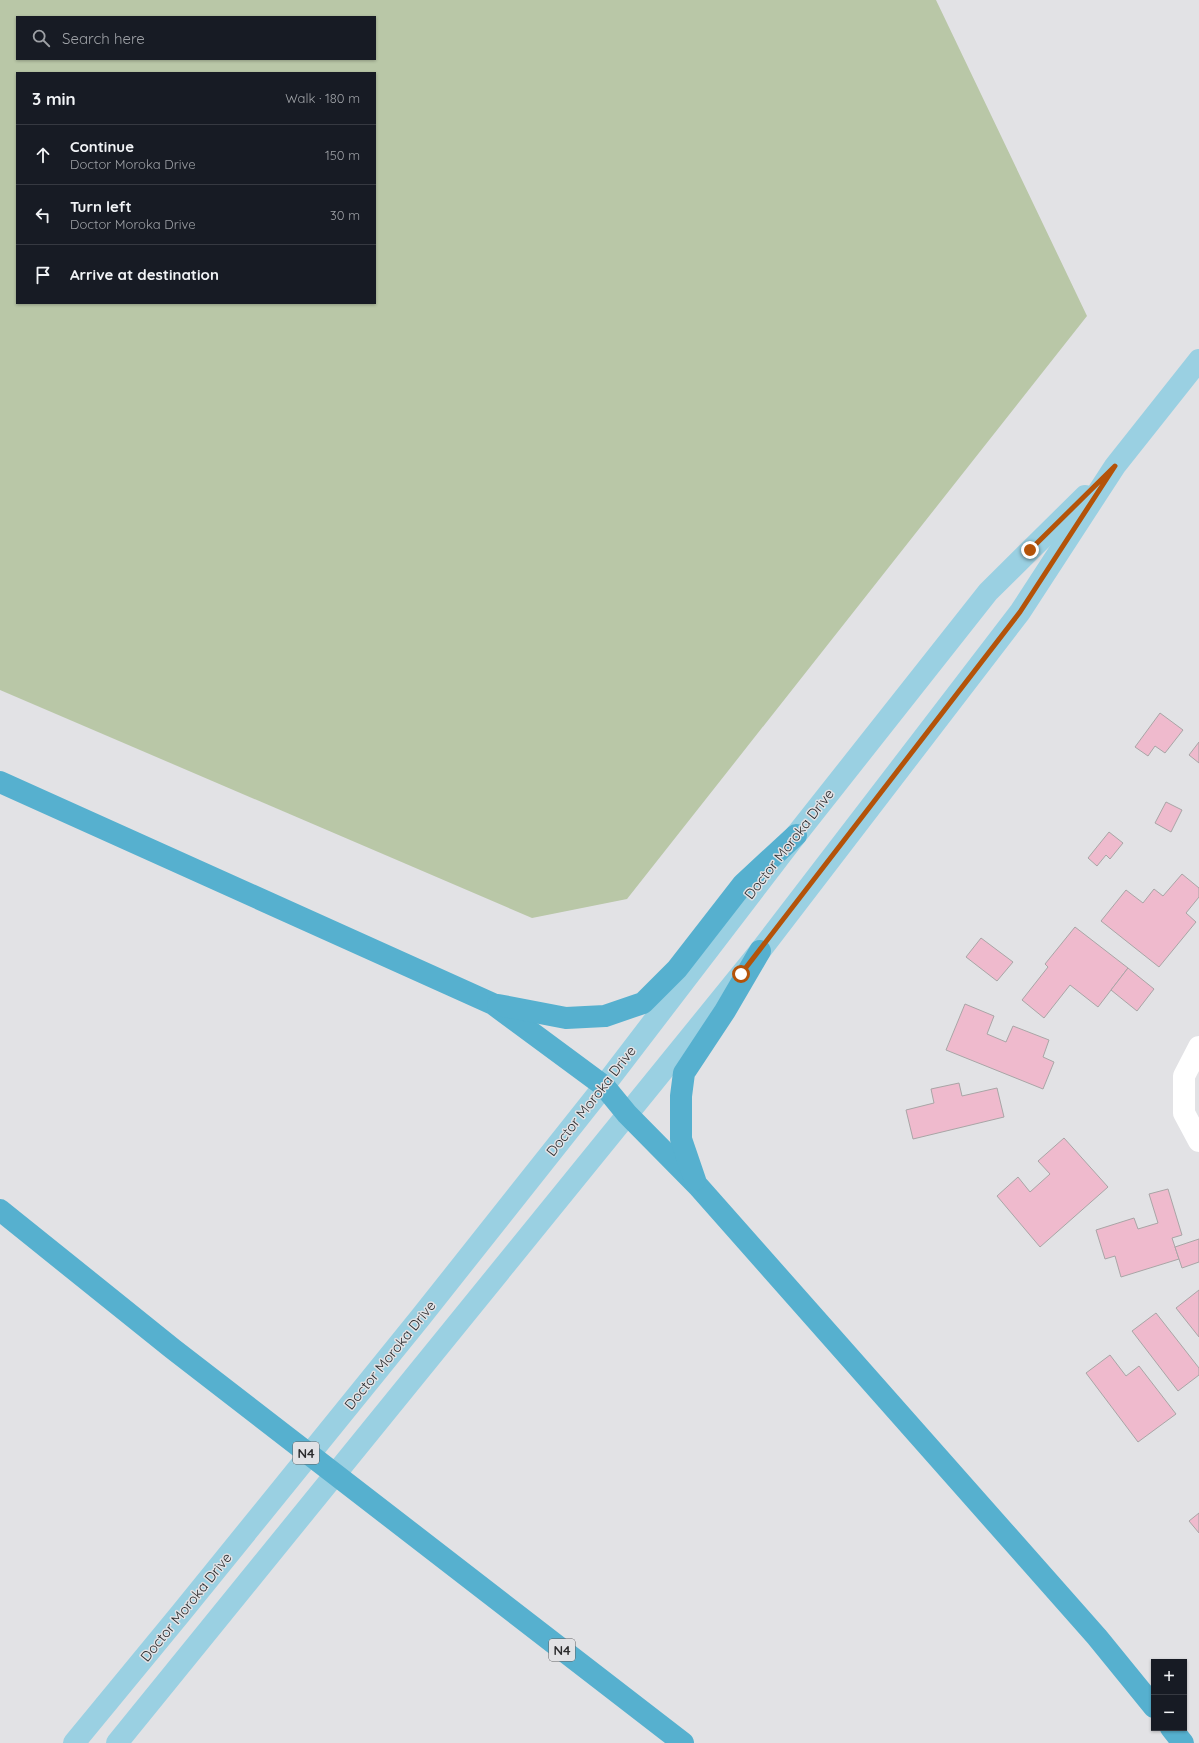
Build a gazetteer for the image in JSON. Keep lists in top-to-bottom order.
{
  "streets": {
    "highway": ["N4"],
    "main road": ["Doctor Moroka Drive"]
  },
  "page": {
    "search": "Search here",
    "heading": ["3 min", "Walk · 180 m"],
    "list": [
      ["Continue", "Doctor Moroka Drive", "150 m"],
      ["Turn left", "Doctor Moroka Drive", "30 m"],
      "Arrive at destination"
    ],
    "map_buttons": ["+", "−"]
  }
}
